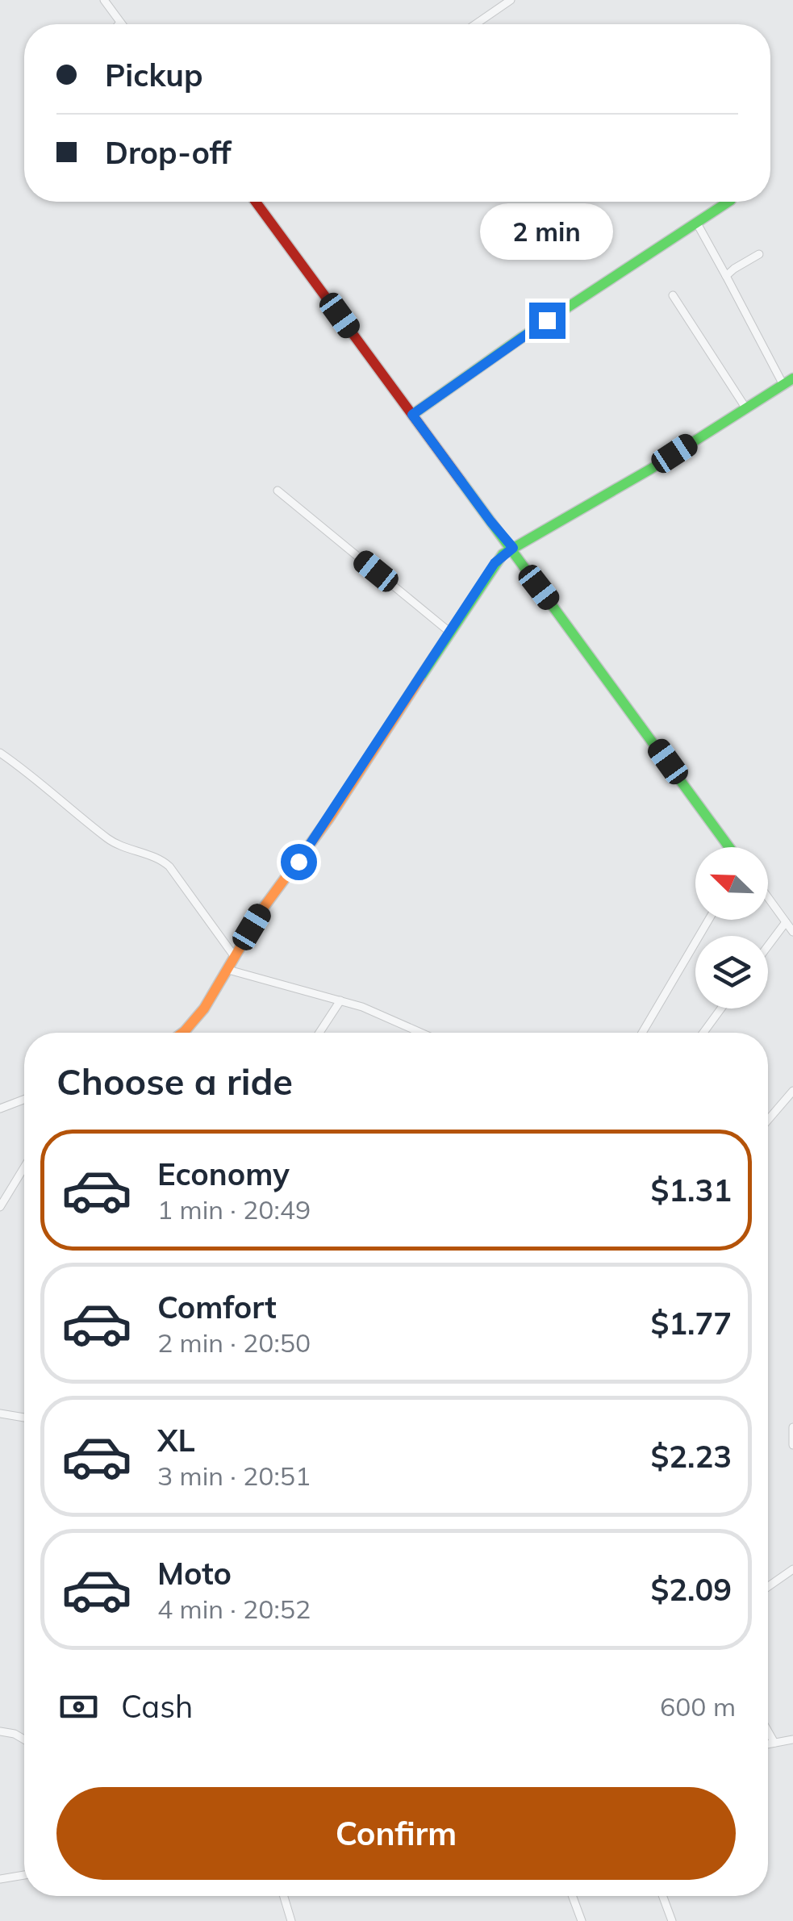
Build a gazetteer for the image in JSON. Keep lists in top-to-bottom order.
{
  "north": "top left",
  "page": {
    "banner": ["Pickup", "Drop-off"],
    "bubble": "2 min",
    "heading": "Choose a ride",
    "list": [
      {
        "name": "Economy",
        "note": "1 min · 20:49",
        "value": "$1.31"
      },
      {
        "name": "Comfort",
        "note": "2 min · 20:50",
        "value": "$1.77"
      },
      {
        "name": "XL",
        "note": "3 min · 20:51",
        "value": "$2.23"
      },
      {
        "name": "Moto",
        "note": "4 min · 20:52",
        "value": "$2.09"
      }
    ],
    "pay": ["Cash", "600 m"],
    "buttons": "Confirm"
  }
}
